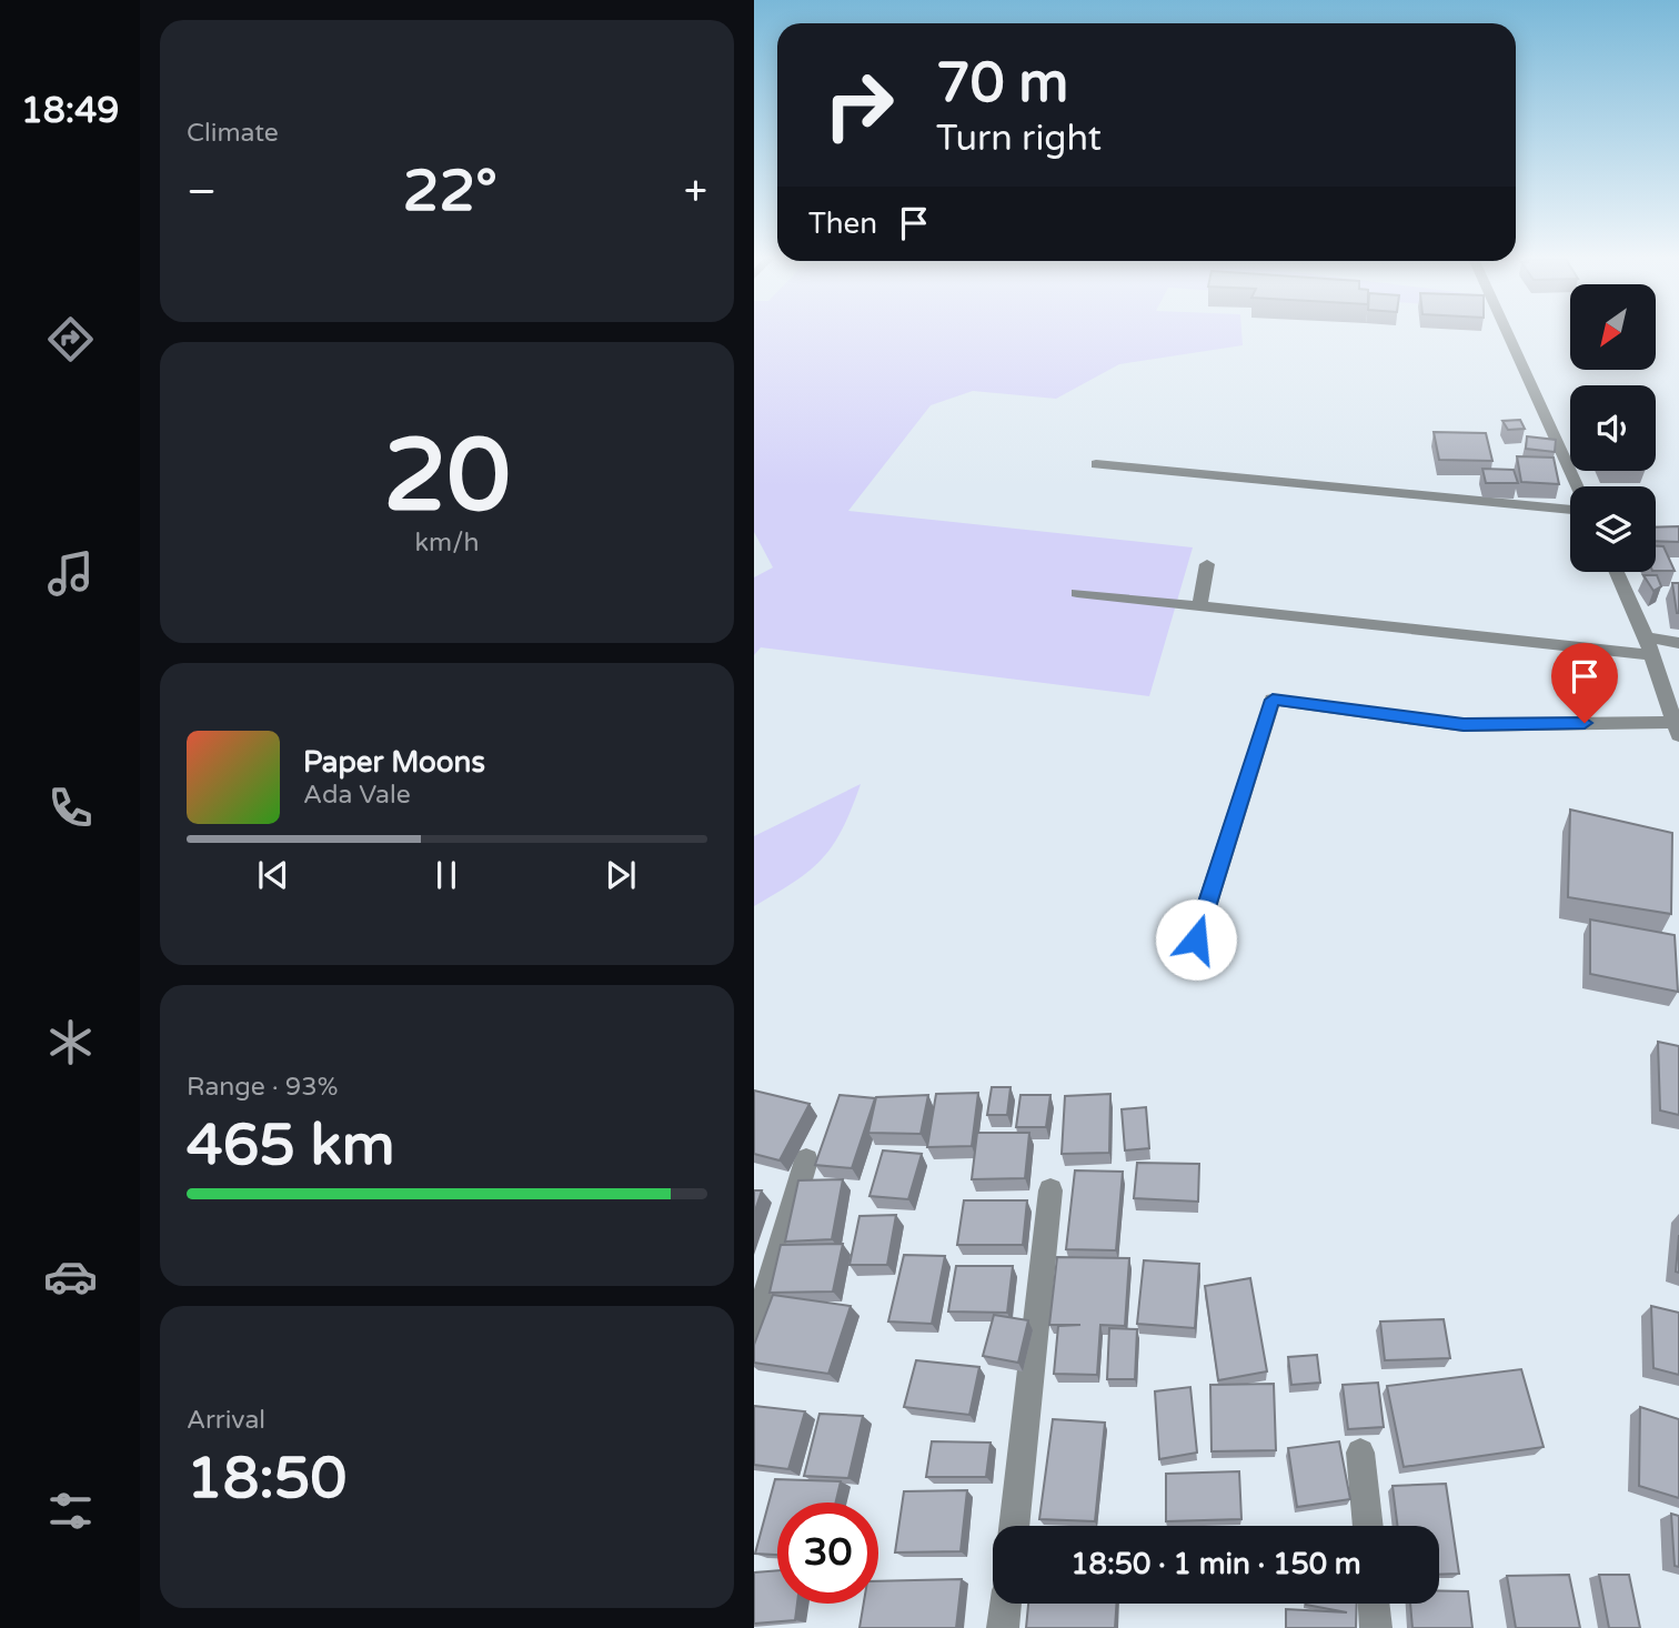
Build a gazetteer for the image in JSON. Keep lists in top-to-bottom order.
{
  "north": "bottom left",
  "page": {
    "tabs": "18:49",
    "tile": [
      "Climate",
      ["20", "km/h"],
      ["Range · 93%", "465 km"],
      ["Arrival", "18:50"]
    ],
    "turn": ["70 m", "Turn right"],
    "heat": ["−", "22°", "+"],
    "then": "Then",
    "song": ["Paper Moons", "Ada Vale"],
    "limit": "30",
    "trip": "18:50 · 1 min · 150 m"
  }
}
